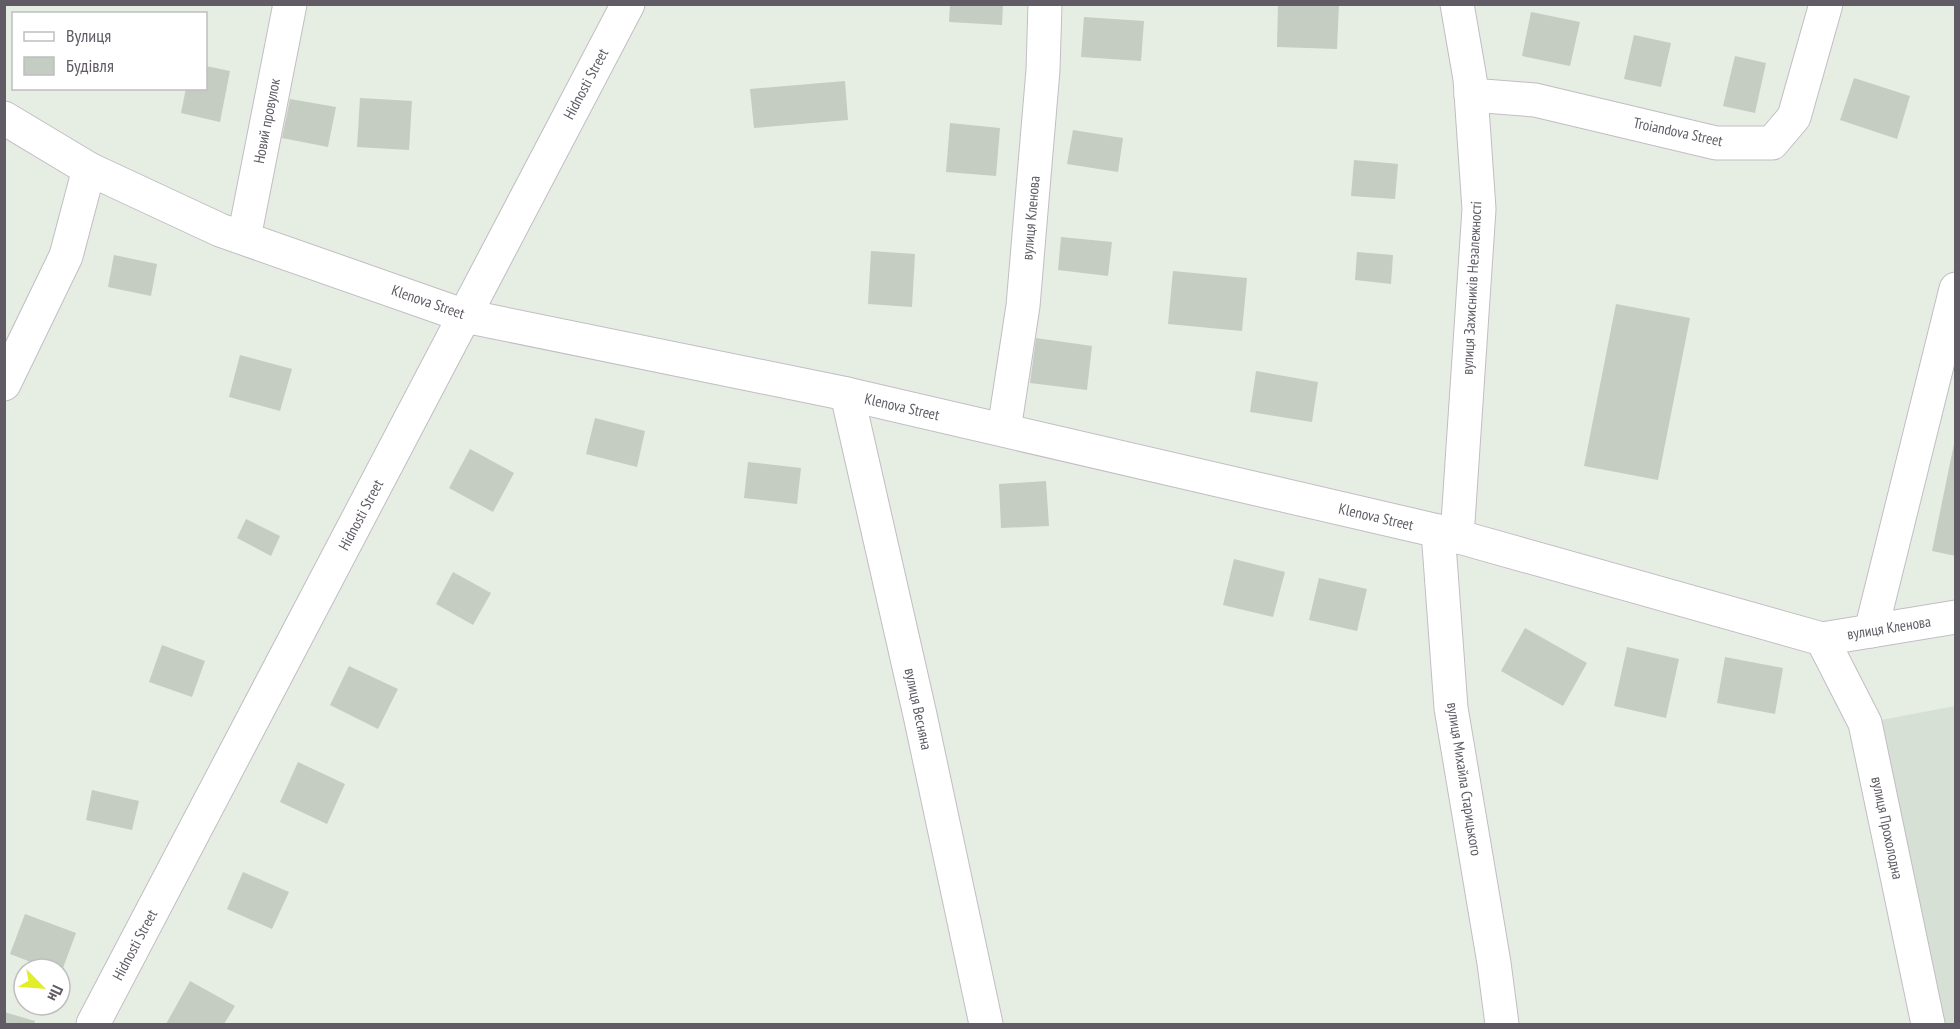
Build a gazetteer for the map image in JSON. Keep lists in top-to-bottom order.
{
  "streets": {
    "street": [
      "Hidnosti Street",
      "Новий провулок",
      "Troiandova Street",
      "вулиця Кленова",
      "вулиця Захисників Незалежності",
      "Klenova Street",
      "вулиця Весняна",
      "вулиця Михайла Старицького",
      "вулиця Прохолодна"
    ]
  },
  "crossings": [
    ["Hidnosti Street", "Klenova Street"],
    ["Новий провулок", "Klenova Street"],
    ["Troiandova Street", "вулиця Захисників Незалежності"],
    ["вулиця Кленова", "Klenova Street"],
    ["вулиця Кленова", "вулиця Прохолодна"],
    ["вулиця Захисників Незалежності", "Klenova Street"],
    ["вулиця Захисників Незалежності", "вулиця Михайла Старицького"],
    ["Klenova Street", "вулиця Весняна"],
    ["Klenova Street", "вулиця Михайла Старицького"],
    ["Klenova Street", "вулиця Прохолодна"]
  ],
  "legend": ["Вулиця", "Будівля"],
  "north": "bottom right"
}
